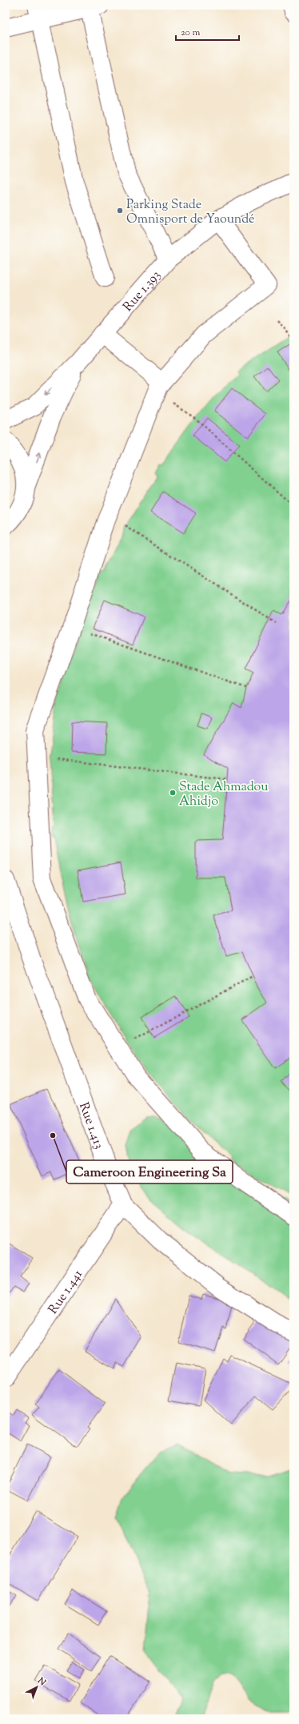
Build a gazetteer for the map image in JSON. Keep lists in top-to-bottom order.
{
  "streets": {
    "street": ["Rue 1.393", "Rue 1.413", "Rue 1.441"]
  },
  "crossings": [
    ["Rue 1.413", "Rue 1.441"]
  ],
  "places": ["Parking Stade Omnisport de Yaoundé", "Stade Ahmadou Ahidjo", "Cameroon Engineering Sa"],
  "scale_bar": "20 m",
  "north": "top right"
}
